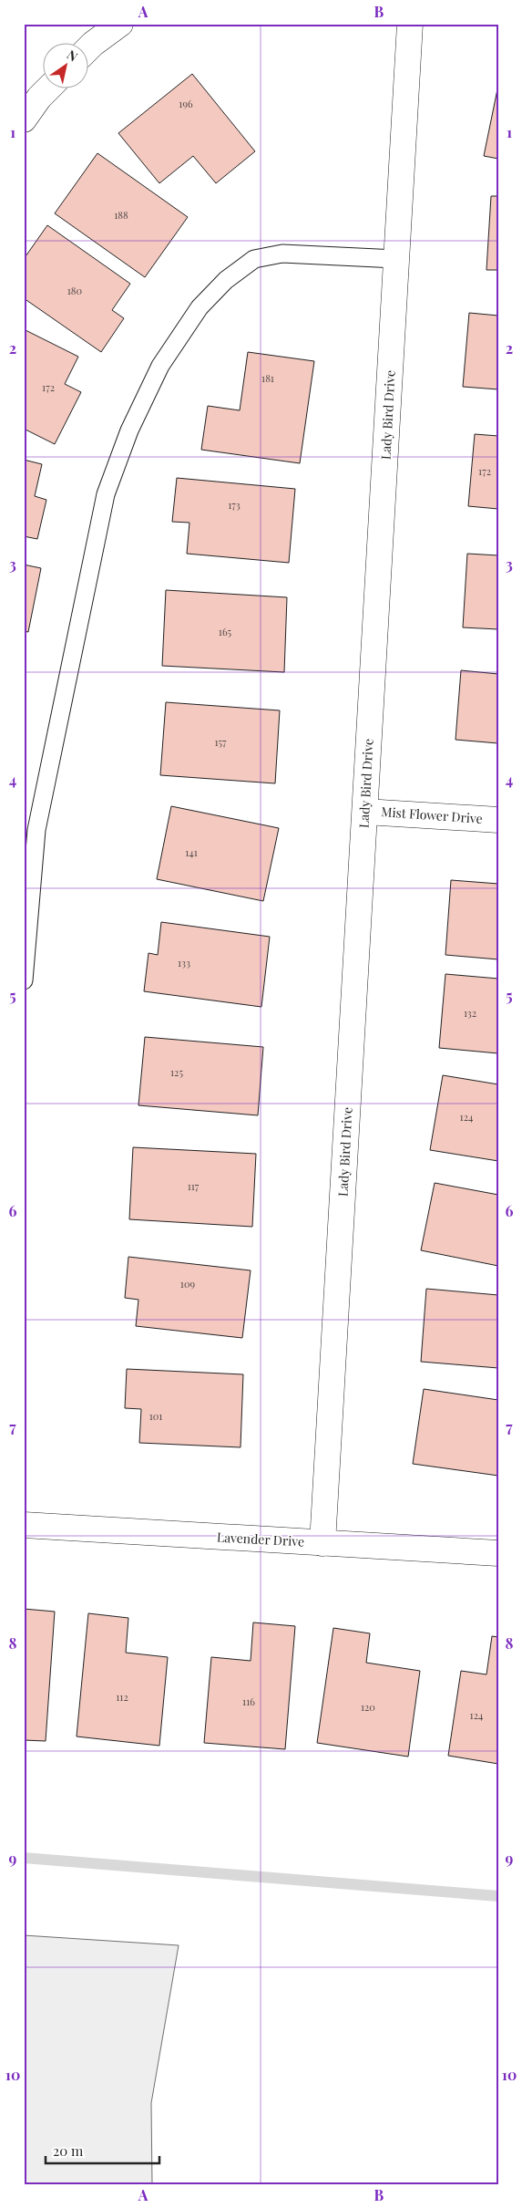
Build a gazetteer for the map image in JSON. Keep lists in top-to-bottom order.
{
  "streets": {
    "street": ["Lady Bird Drive", "Mist Flower Drive", "Lavender Drive"]
  },
  "crossings": [
    ["Lady Bird Drive", "Mist Flower Drive"],
    ["Lady Bird Drive", "Lavender Drive"]
  ],
  "house_numbers": [
    "196",
    "188",
    "180",
    "181",
    "172",
    "172",
    "173",
    "165",
    "157",
    "141",
    "133",
    "132",
    "125",
    "124",
    "117",
    "109",
    "101",
    "112",
    "116",
    "120",
    "124"
  ],
  "scale_bar": "20 m",
  "north": "top right",
  "grid": {
    "columns": ["A", "B"],
    "rows": [
      "1",
      "2",
      "3",
      "4",
      "5",
      "6",
      "7",
      "8",
      "9",
      "10"
    ]
  }
}
